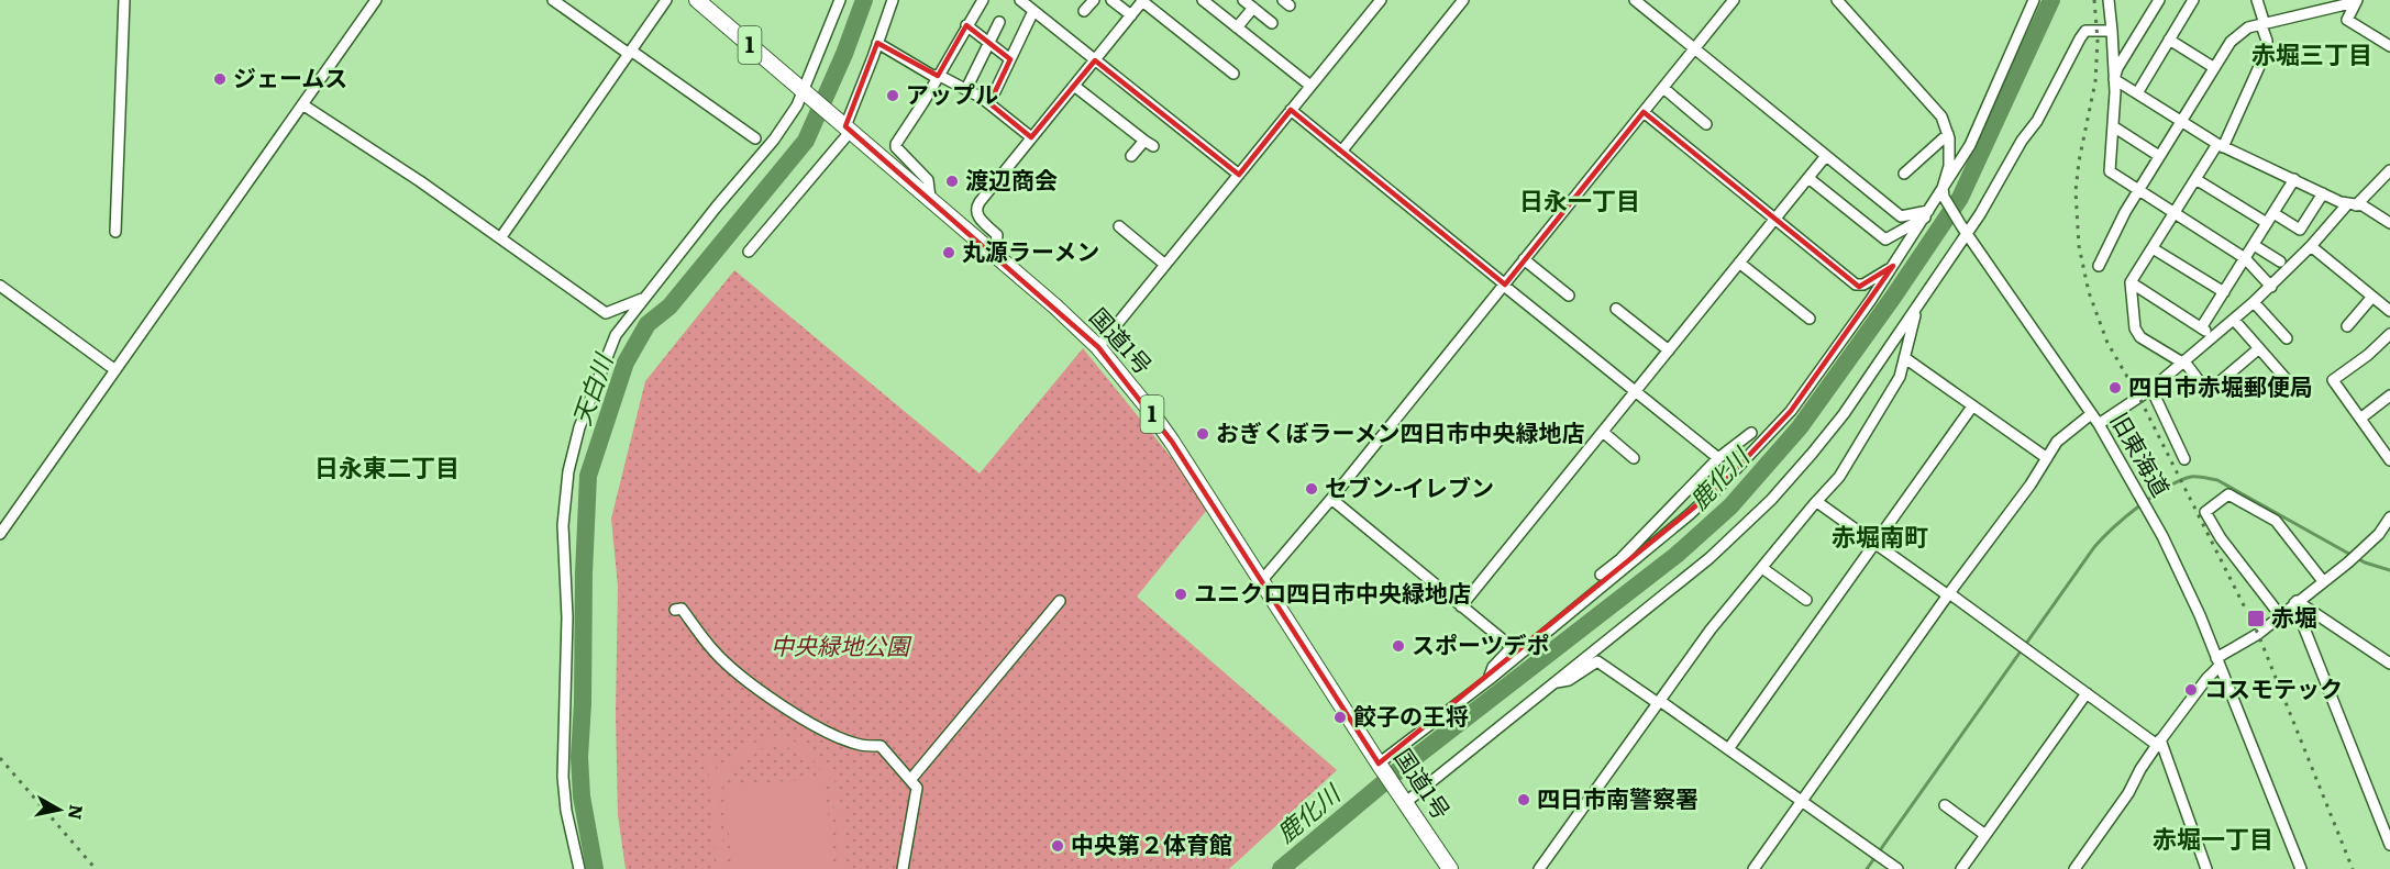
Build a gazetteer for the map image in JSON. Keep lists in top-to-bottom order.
{
  "streets": {
    "highway": ["1", "国道1号"],
    "street": ["旧東海道"]
  },
  "districts": [
    "赤堀三丁目",
    "日永一丁目",
    "日永東二丁目",
    "赤堀南町",
    "赤堀一丁目"
  ],
  "water": ["天白川", "鹿化川"],
  "parks": ["中央緑地公園"],
  "places": {
    "other": [
      "ジェームス",
      "アップル",
      "渡辺商会",
      "丸源ラーメン",
      "四日市赤堀郵便局",
      "おぎくぼラーメン四日市中央緑地店",
      "セブン-イレブン",
      "ユニクロ四日市中央緑地店",
      "スポーツデポ",
      "コスモテック",
      "餃子の王将",
      "四日市南警察署",
      "中央第２体育館"
    ],
    "transit": ["赤堀"]
  },
  "north": "right"
}
